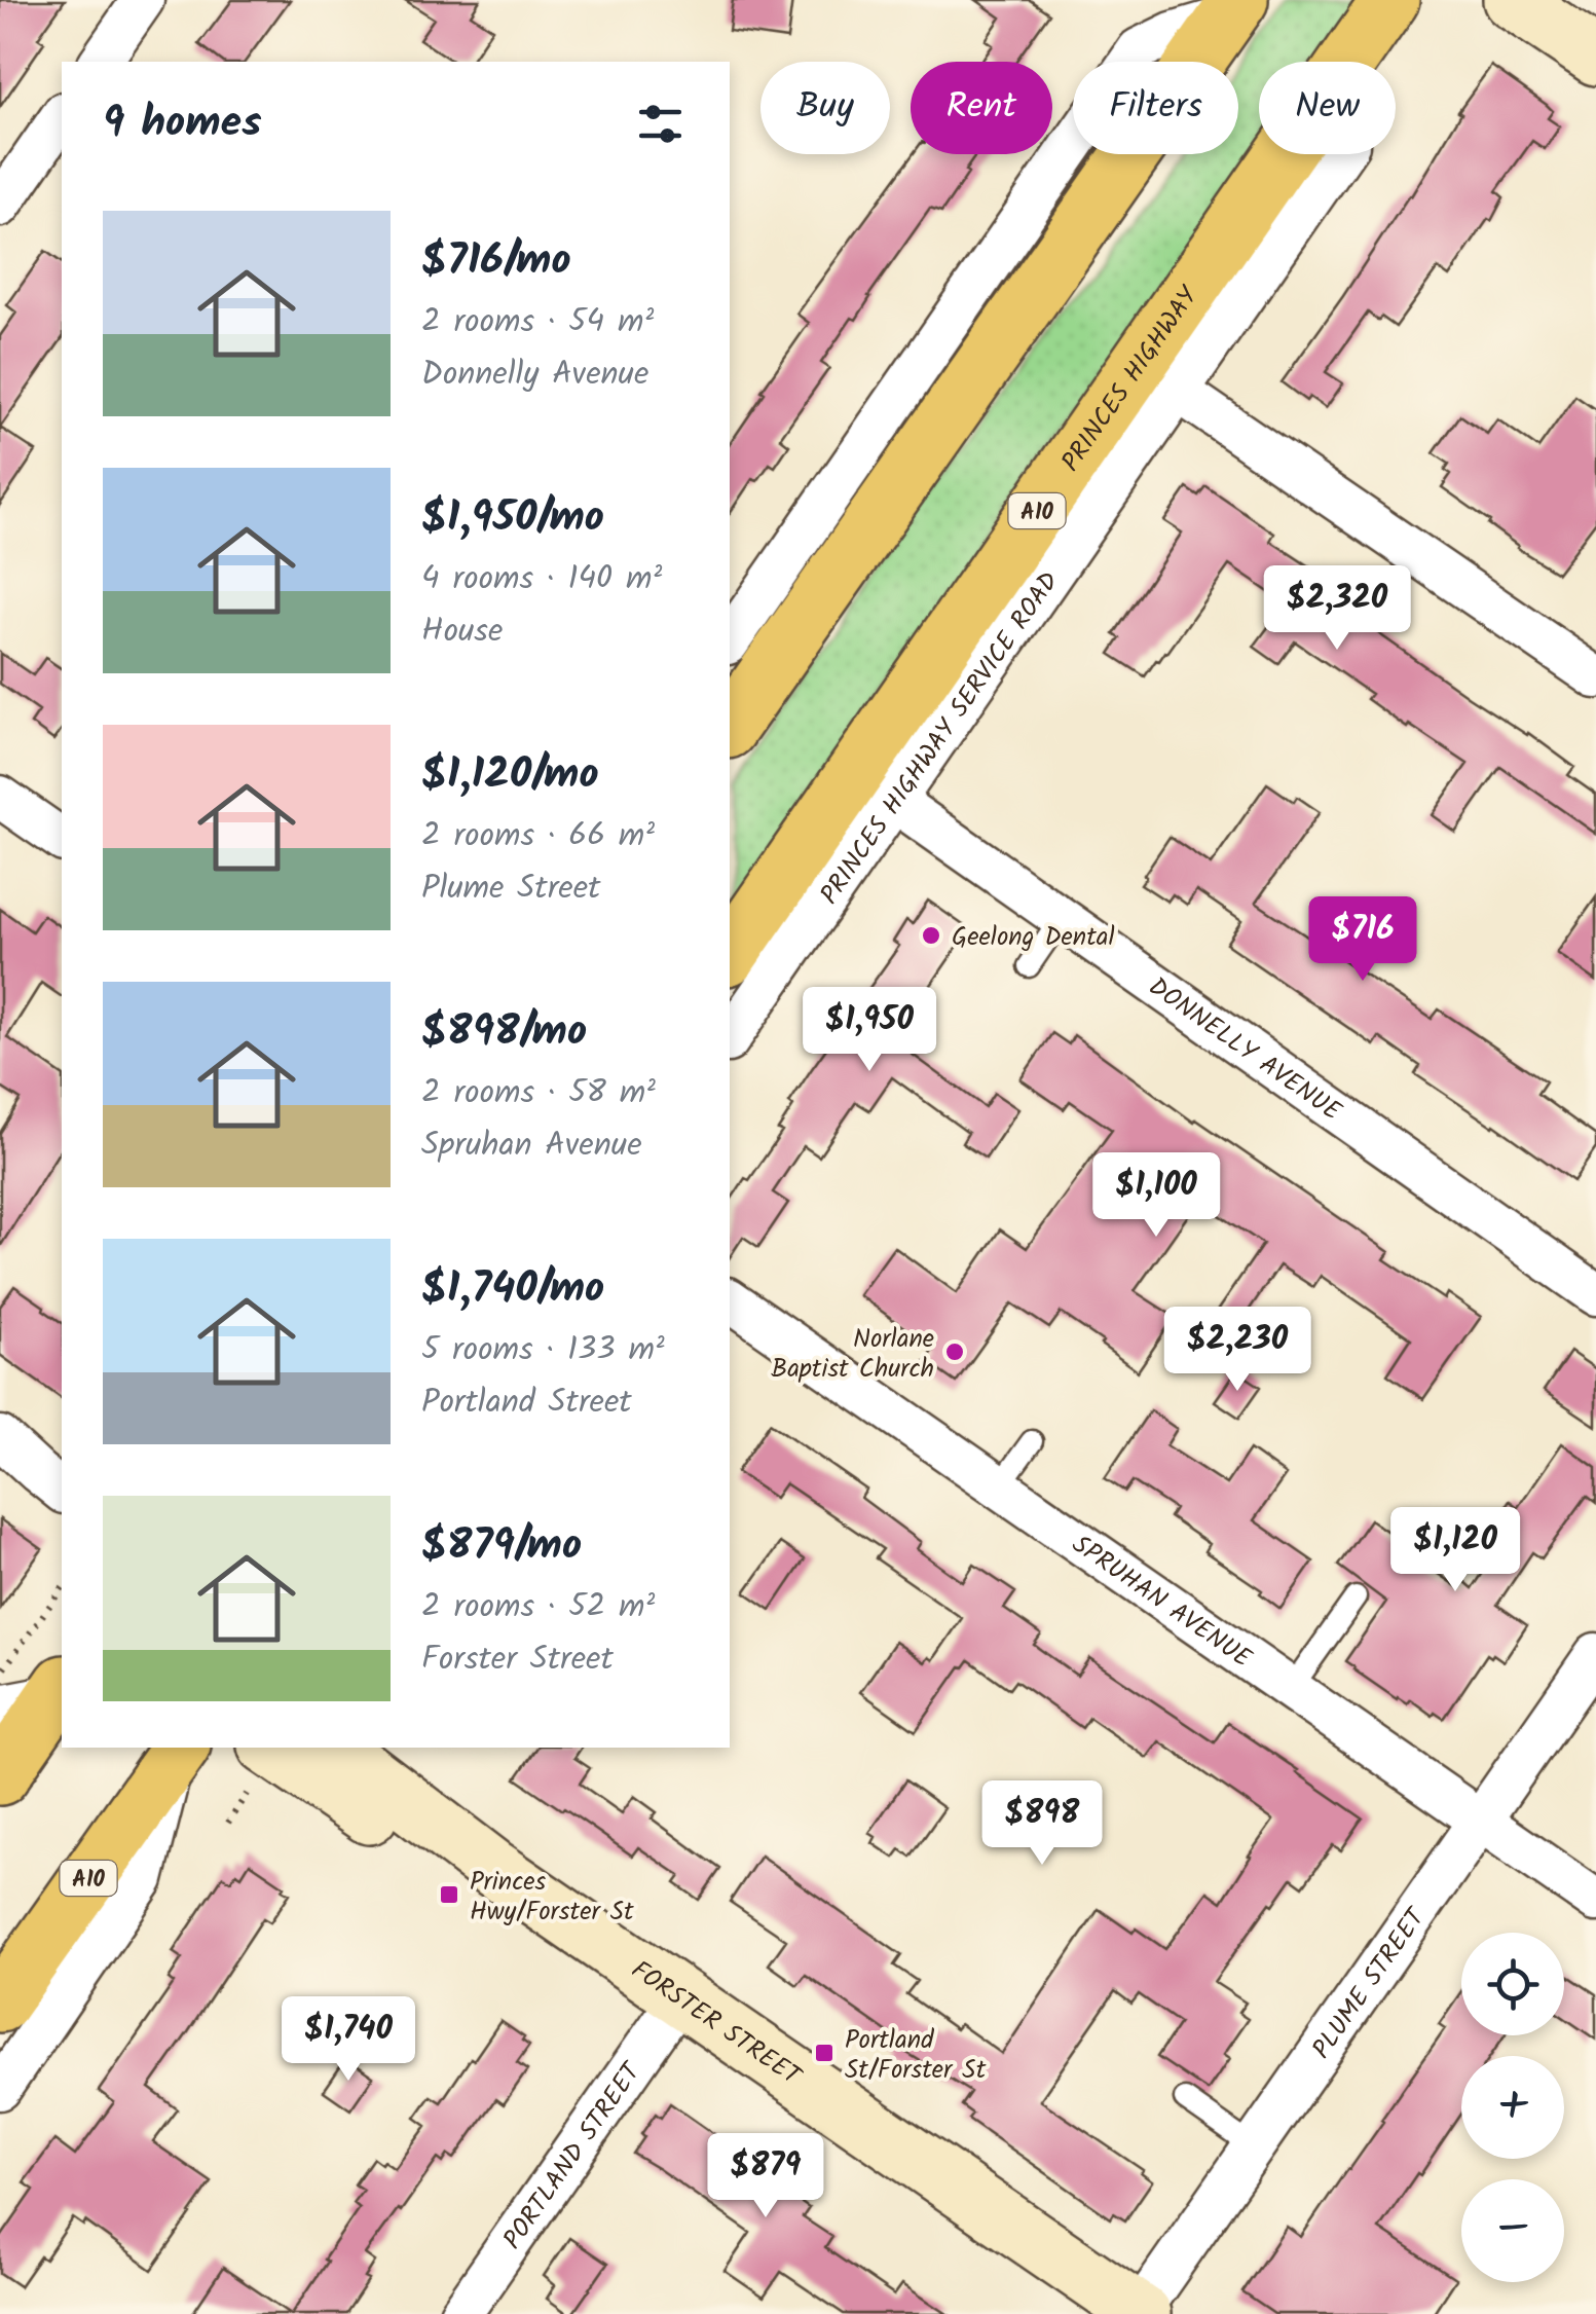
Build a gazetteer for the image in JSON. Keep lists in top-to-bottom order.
{
  "streets": {
    "highway": ["PRINCES HIGHWAY", "A10"],
    "street": [
      "PRINCES HIGHWAY SERVICE ROAD",
      "DONNELLY AVENUE",
      "SPRUHAN AVENUE",
      "PLUME STREET",
      "FORSTER STREET",
      "PORTLAND STREET"
    ]
  },
  "crossings": [
    ["PRINCES HIGHWAY SERVICE ROAD", "DONNELLY AVENUE"],
    ["SPRUHAN AVENUE", "PLUME STREET"],
    ["PLUME STREET", "FORSTER STREET"],
    ["FORSTER STREET", "PORTLAND STREET"]
  ],
  "places": {
    "other": ["Geelong Dental", "Norlane Baptist Church"],
    "transit": ["Princes Hwy/Forster St", "Portland St/Forster St"]
  },
  "page": {
    "chip": [
      "Buy",
      "Rent",
      "Filters",
      "New"
    ],
    "heading": "9 homes",
    "list": [
      {
        "name": "$716/mo",
        "note": "2 rooms · 54 m² · Donnelly Avenue"
      },
      {
        "name": "$1,950/mo",
        "note": "4 rooms · 140 m² · House"
      },
      {
        "name": "$1,120/mo",
        "note": "2 rooms · 66 m² · Plume Street"
      },
      {
        "name": "$898/mo",
        "note": "2 rooms · 58 m² · Spruhan Avenue"
      },
      {
        "name": "$1,740/mo",
        "note": "5 rooms · 133 m² · Portland Street"
      },
      {
        "name": "$879/mo",
        "note": "2 rooms · 52 m² · Forster Street"
      }
    ],
    "price": [
      "$2,320",
      "$716",
      "$1,950",
      "$1,100",
      "$2,230",
      "$1,120",
      "$898",
      "$1,740",
      "$879"
    ],
    "map_buttons": ["+", "−"]
  }
}
